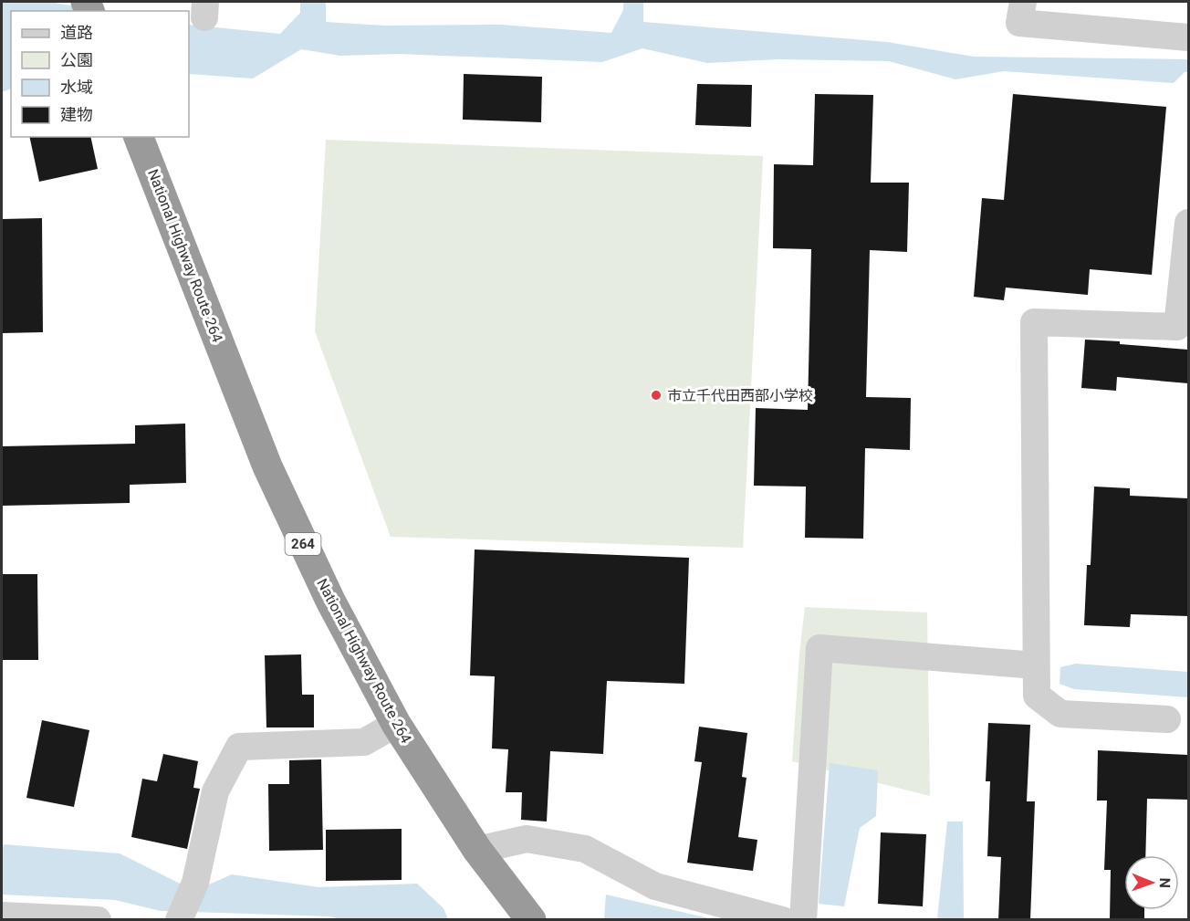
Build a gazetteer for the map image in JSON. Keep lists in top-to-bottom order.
{
  "streets": {
    "highway": ["National Highway Route 264", "264"]
  },
  "places": ["市立千代田西部小学校"],
  "legend": [
    "道路",
    "公園",
    "水域",
    "建物"
  ],
  "north": "right"
}
